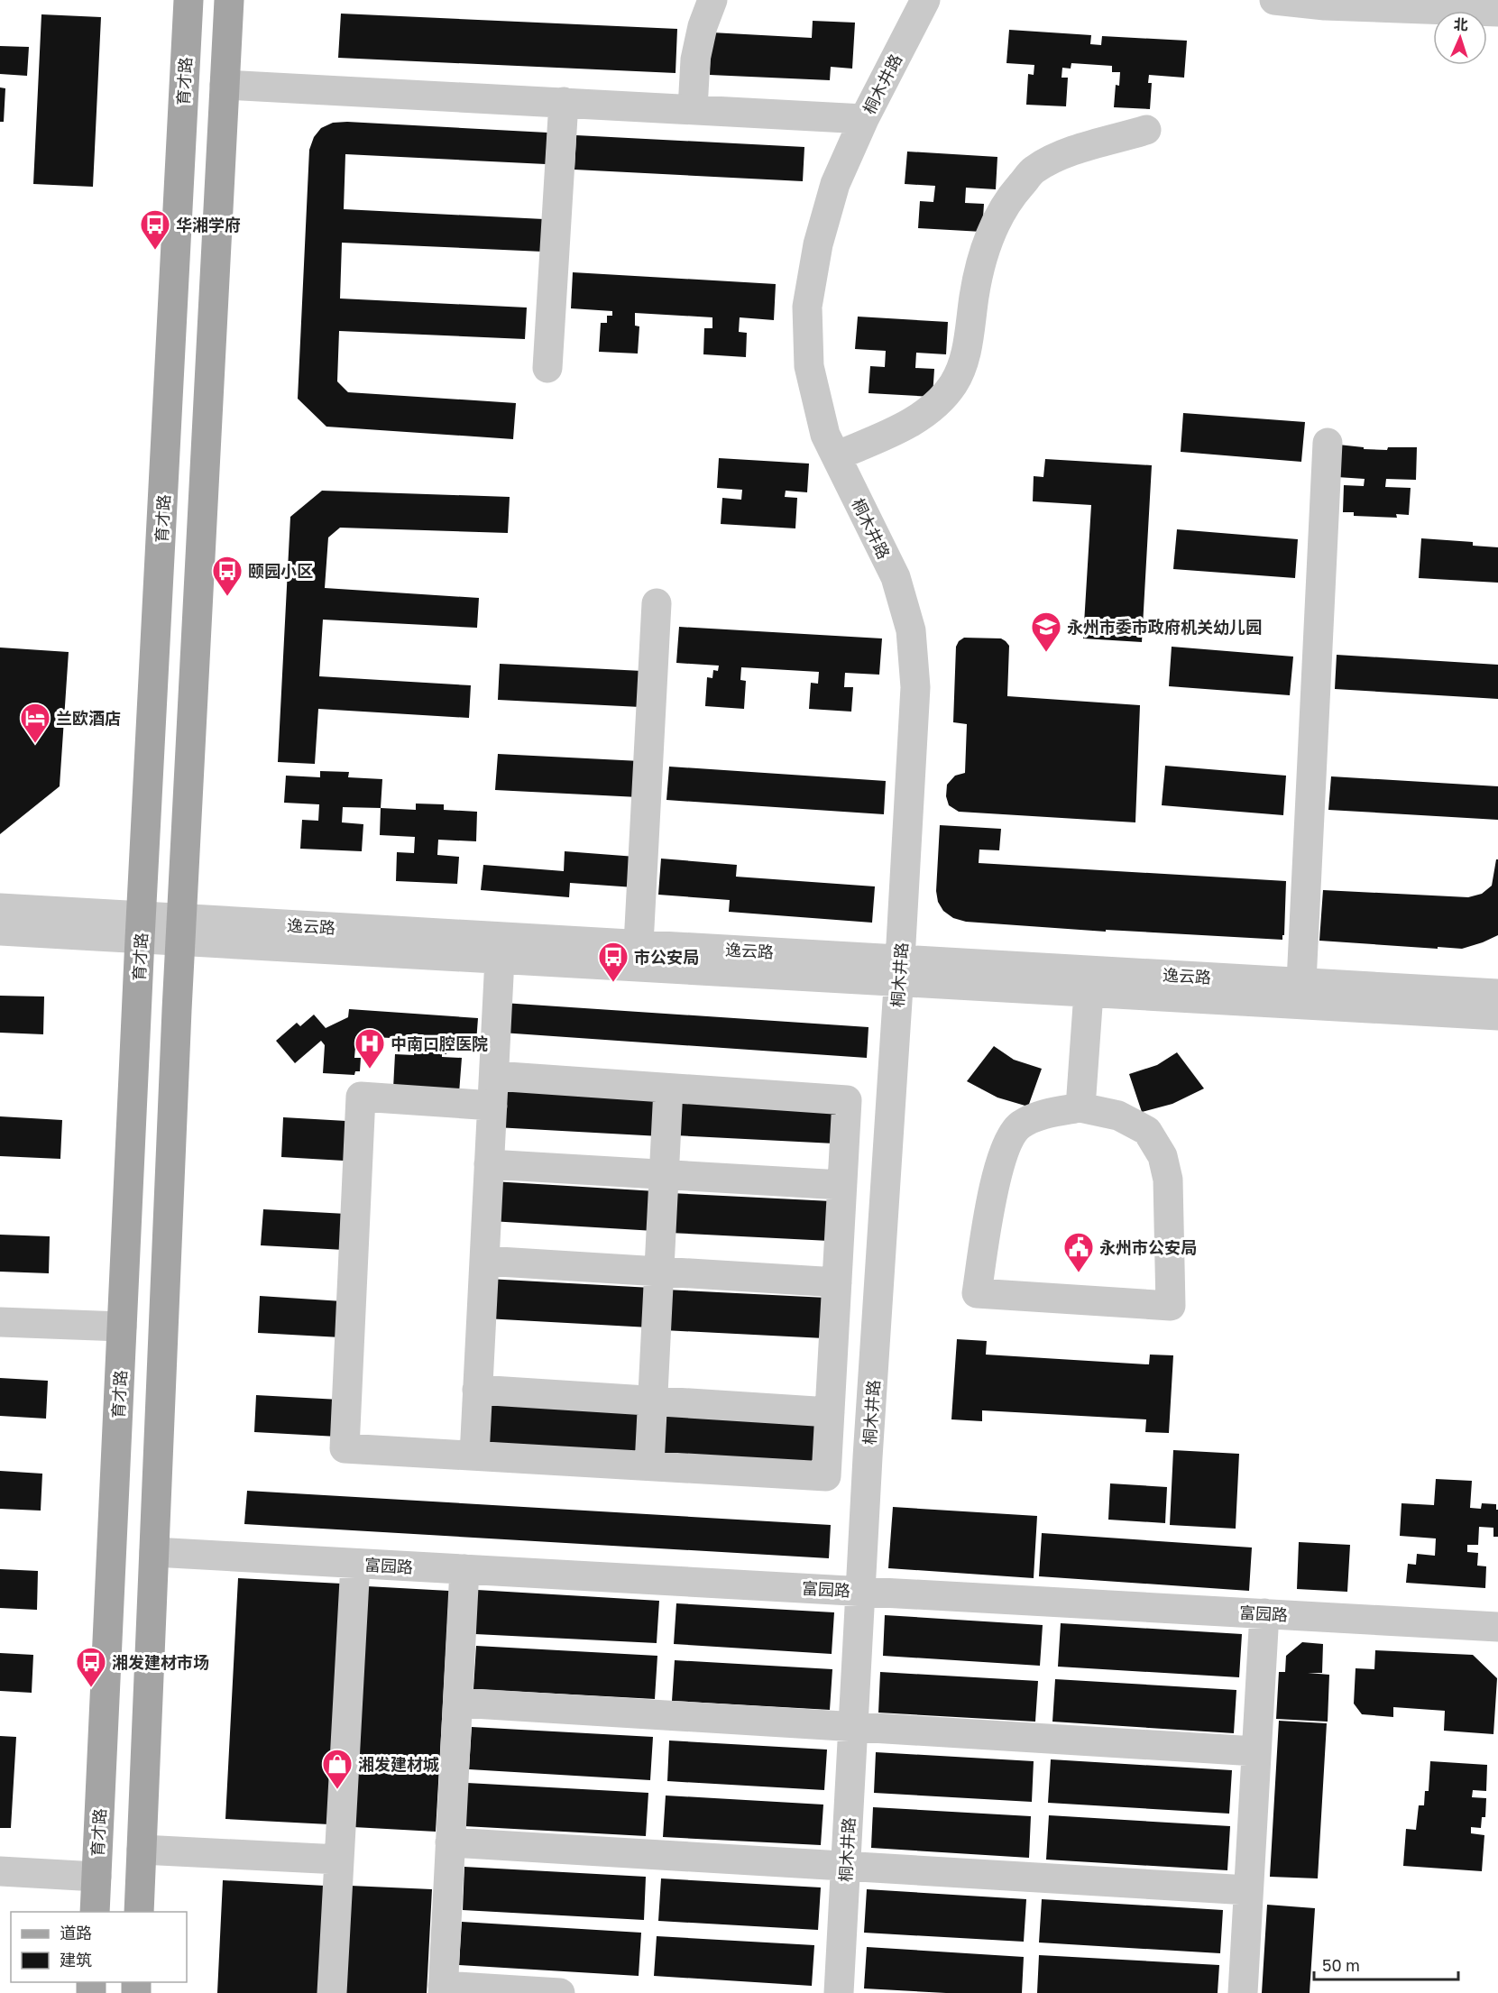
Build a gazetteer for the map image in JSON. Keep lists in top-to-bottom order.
{
  "streets": {
    "main road": ["育才路"],
    "street": ["桐木井路", "逸云路", "富园路"]
  },
  "crossings": [
    ["育才路", "逸云路"],
    ["桐木井路", "逸云路"],
    ["桐木井路", "富园路"]
  ],
  "places": {
    "bus stop": [
      "华湘学府",
      "颐园小区",
      "市公安局",
      "湘发建材市场"
    ],
    "school or university": ["永州市委市政府机关幼儿园"],
    "hotel": ["兰欧酒店"],
    "hospital": ["中南口腔医院"],
    "public building": ["永州市公安局"],
    "shop": ["湘发建材城"]
  },
  "legend": ["道路", "建筑"],
  "scale_bar": "50 m",
  "north": "top"
}
